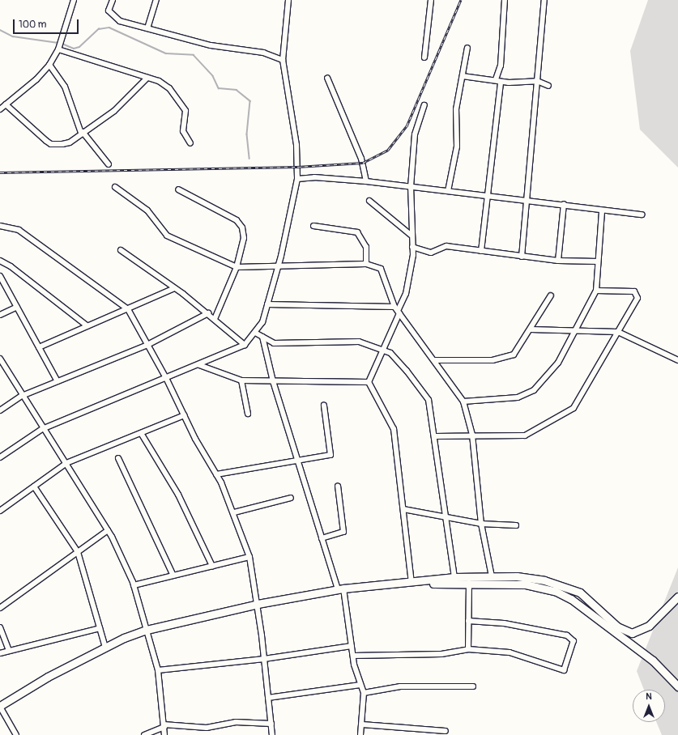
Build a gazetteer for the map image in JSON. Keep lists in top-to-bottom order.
{
  "scale_bar": "100 m",
  "north": "top"
}
